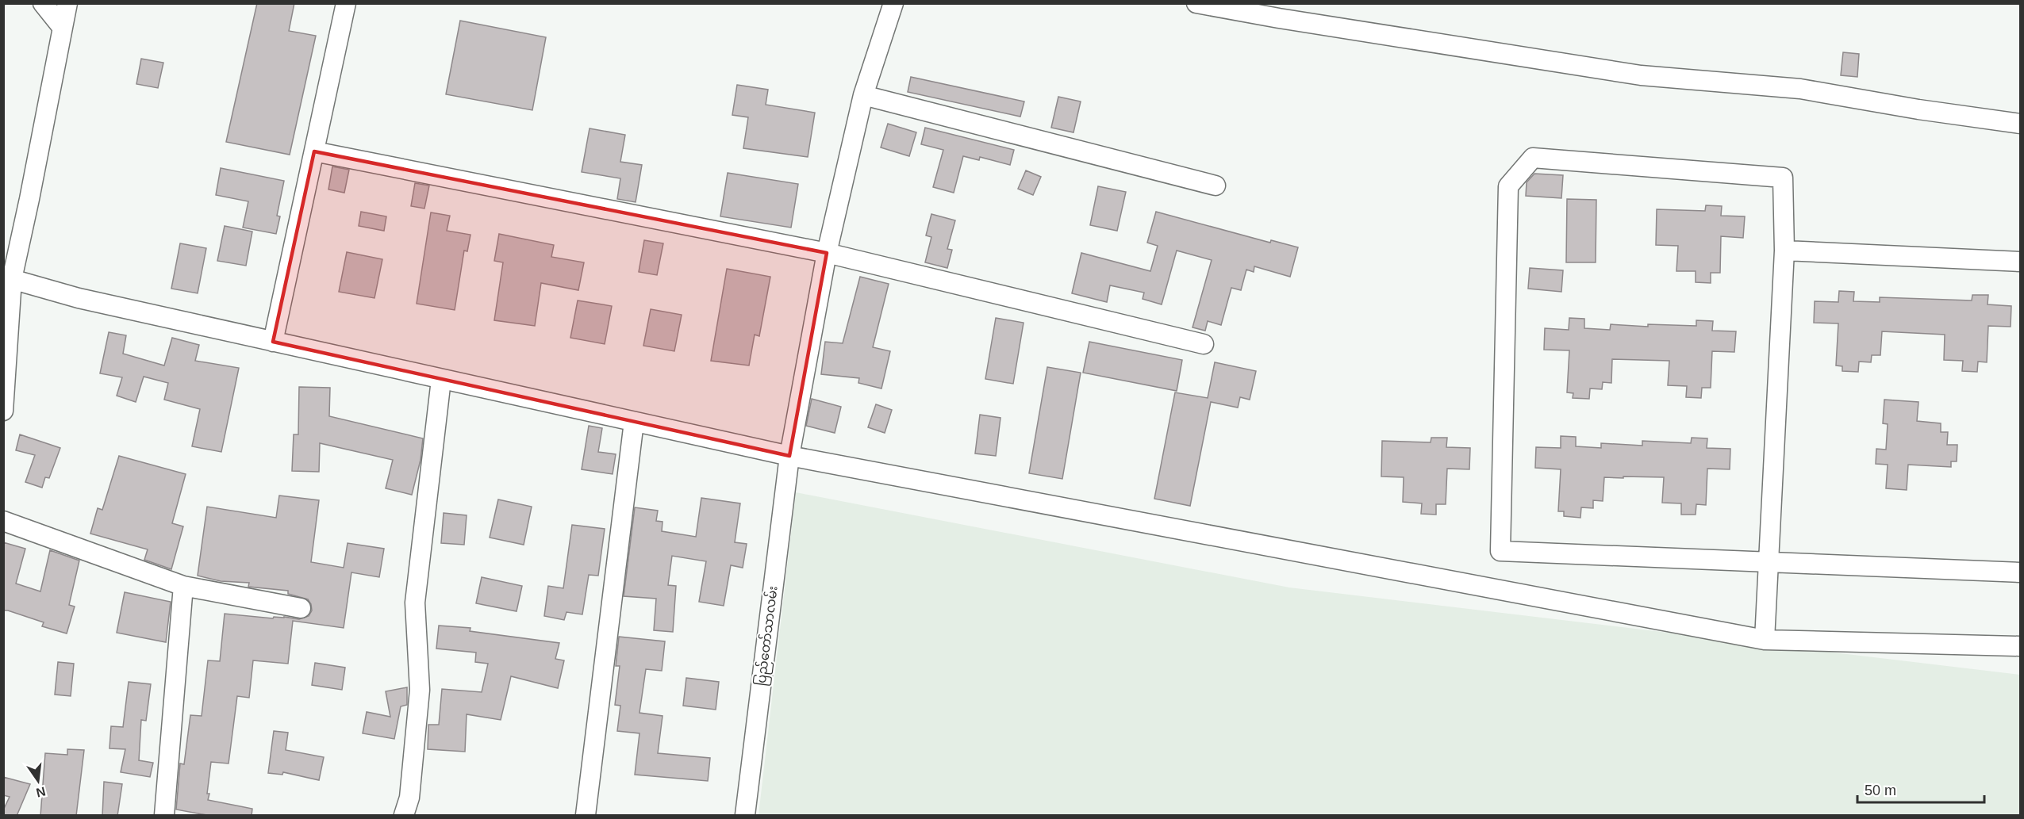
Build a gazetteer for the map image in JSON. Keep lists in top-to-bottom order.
{
  "streets": {
    "street": ["ပြည်တော်သာလမ်း"]
  },
  "scale_bar": "50 m",
  "north": "bottom"
}
